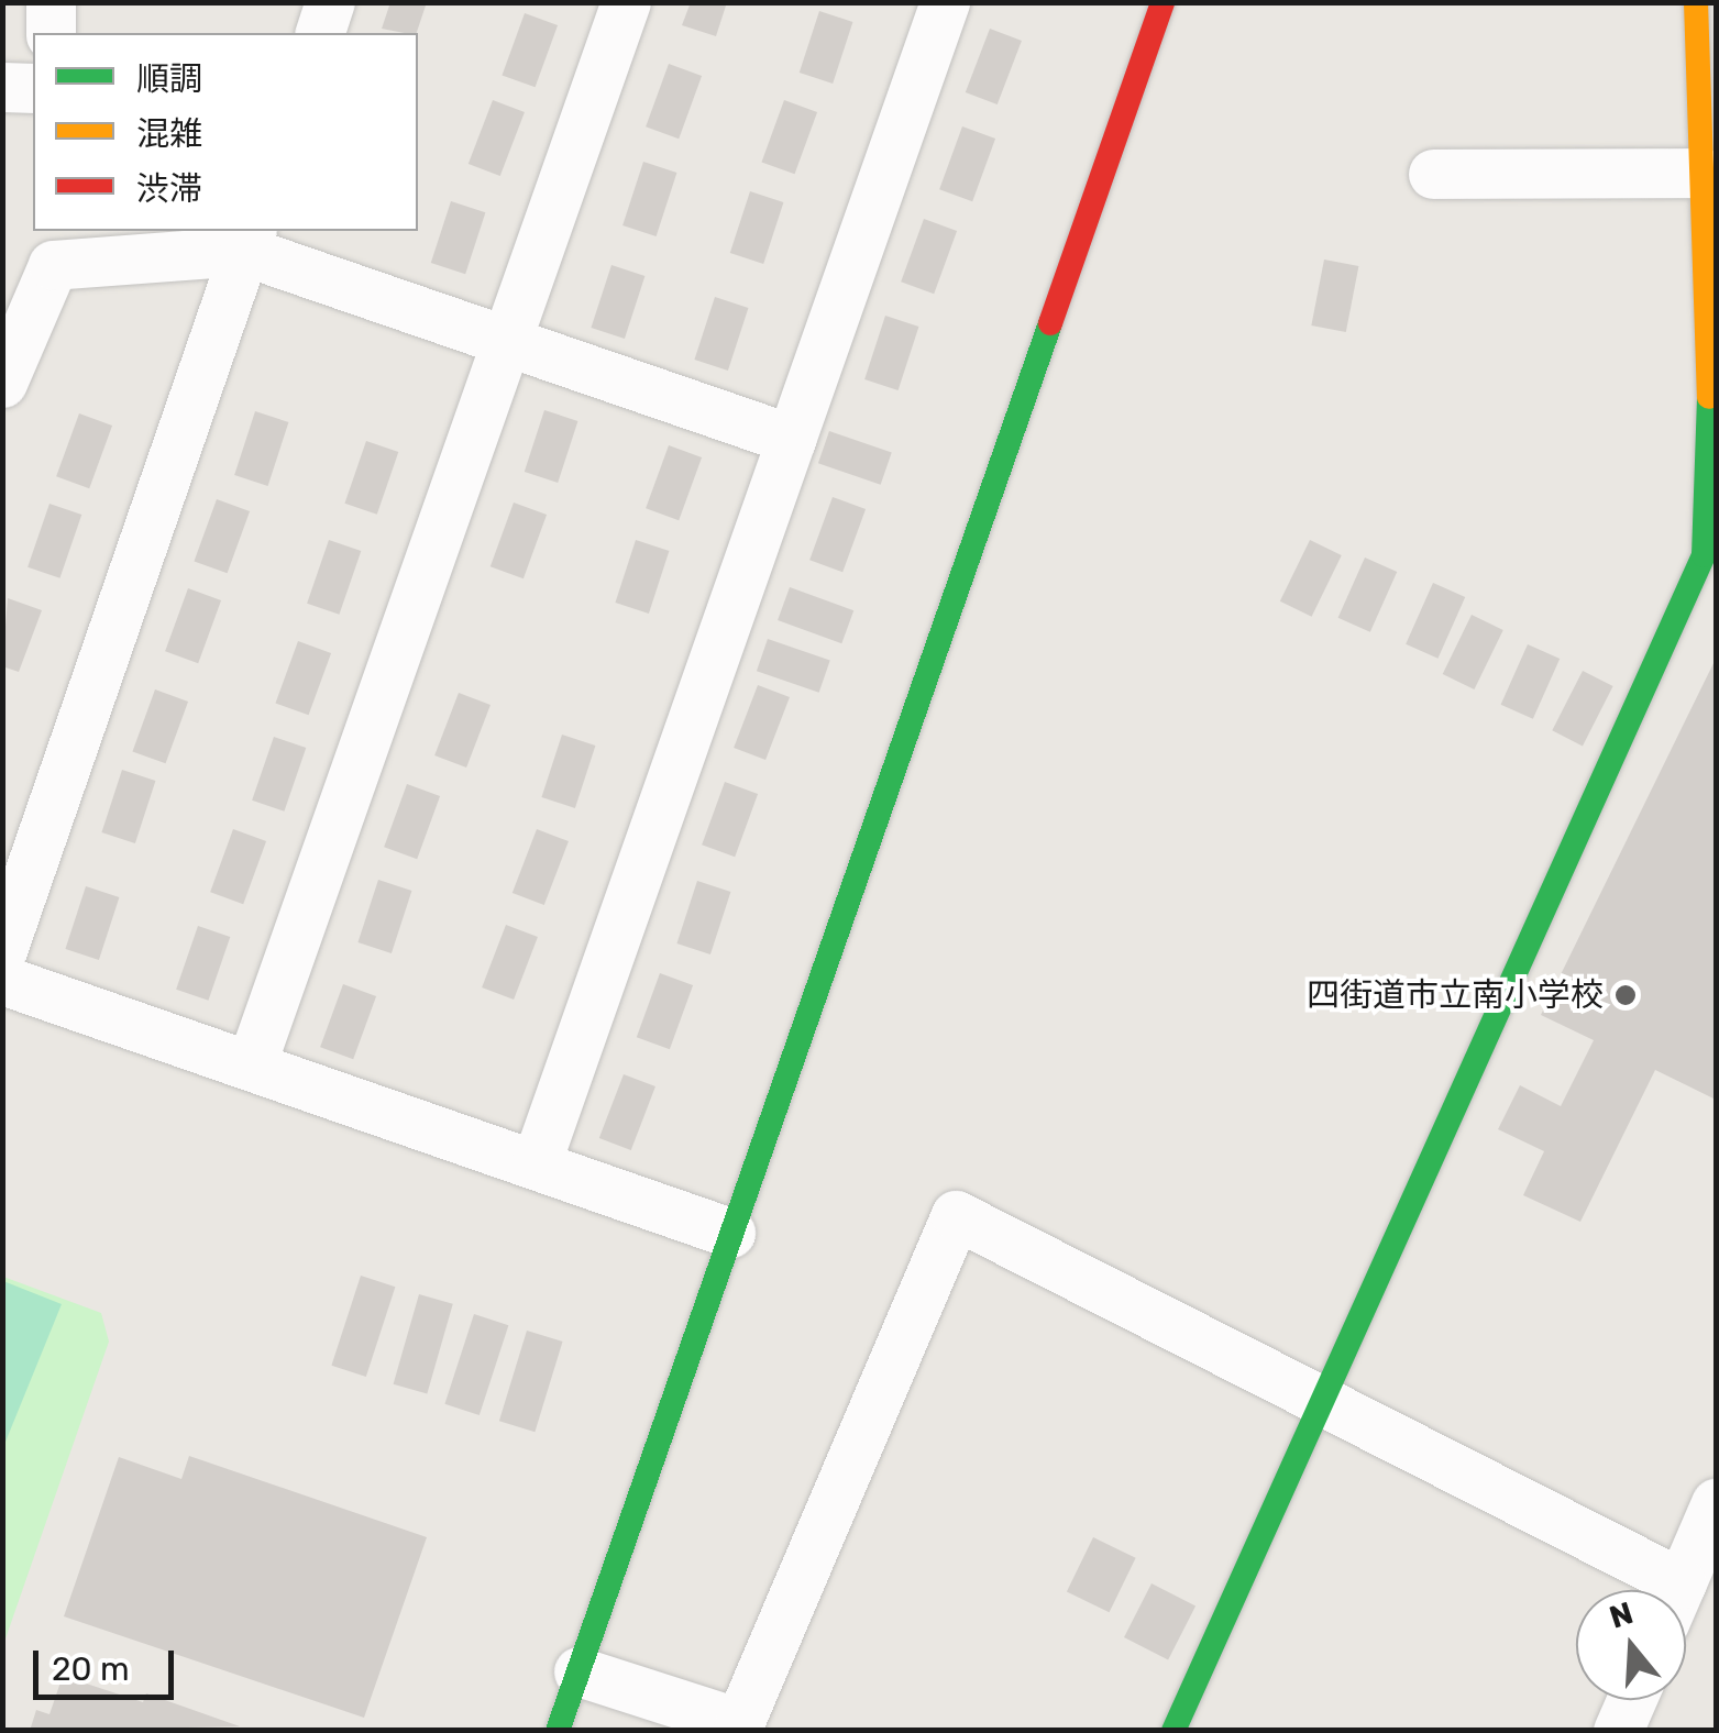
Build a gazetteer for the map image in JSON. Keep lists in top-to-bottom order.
{
  "places": ["四街道市立南小学校"],
  "legend": ["順調", "混雑", "渋滞"],
  "scale_bar": "20 m",
  "north": "top"
}
